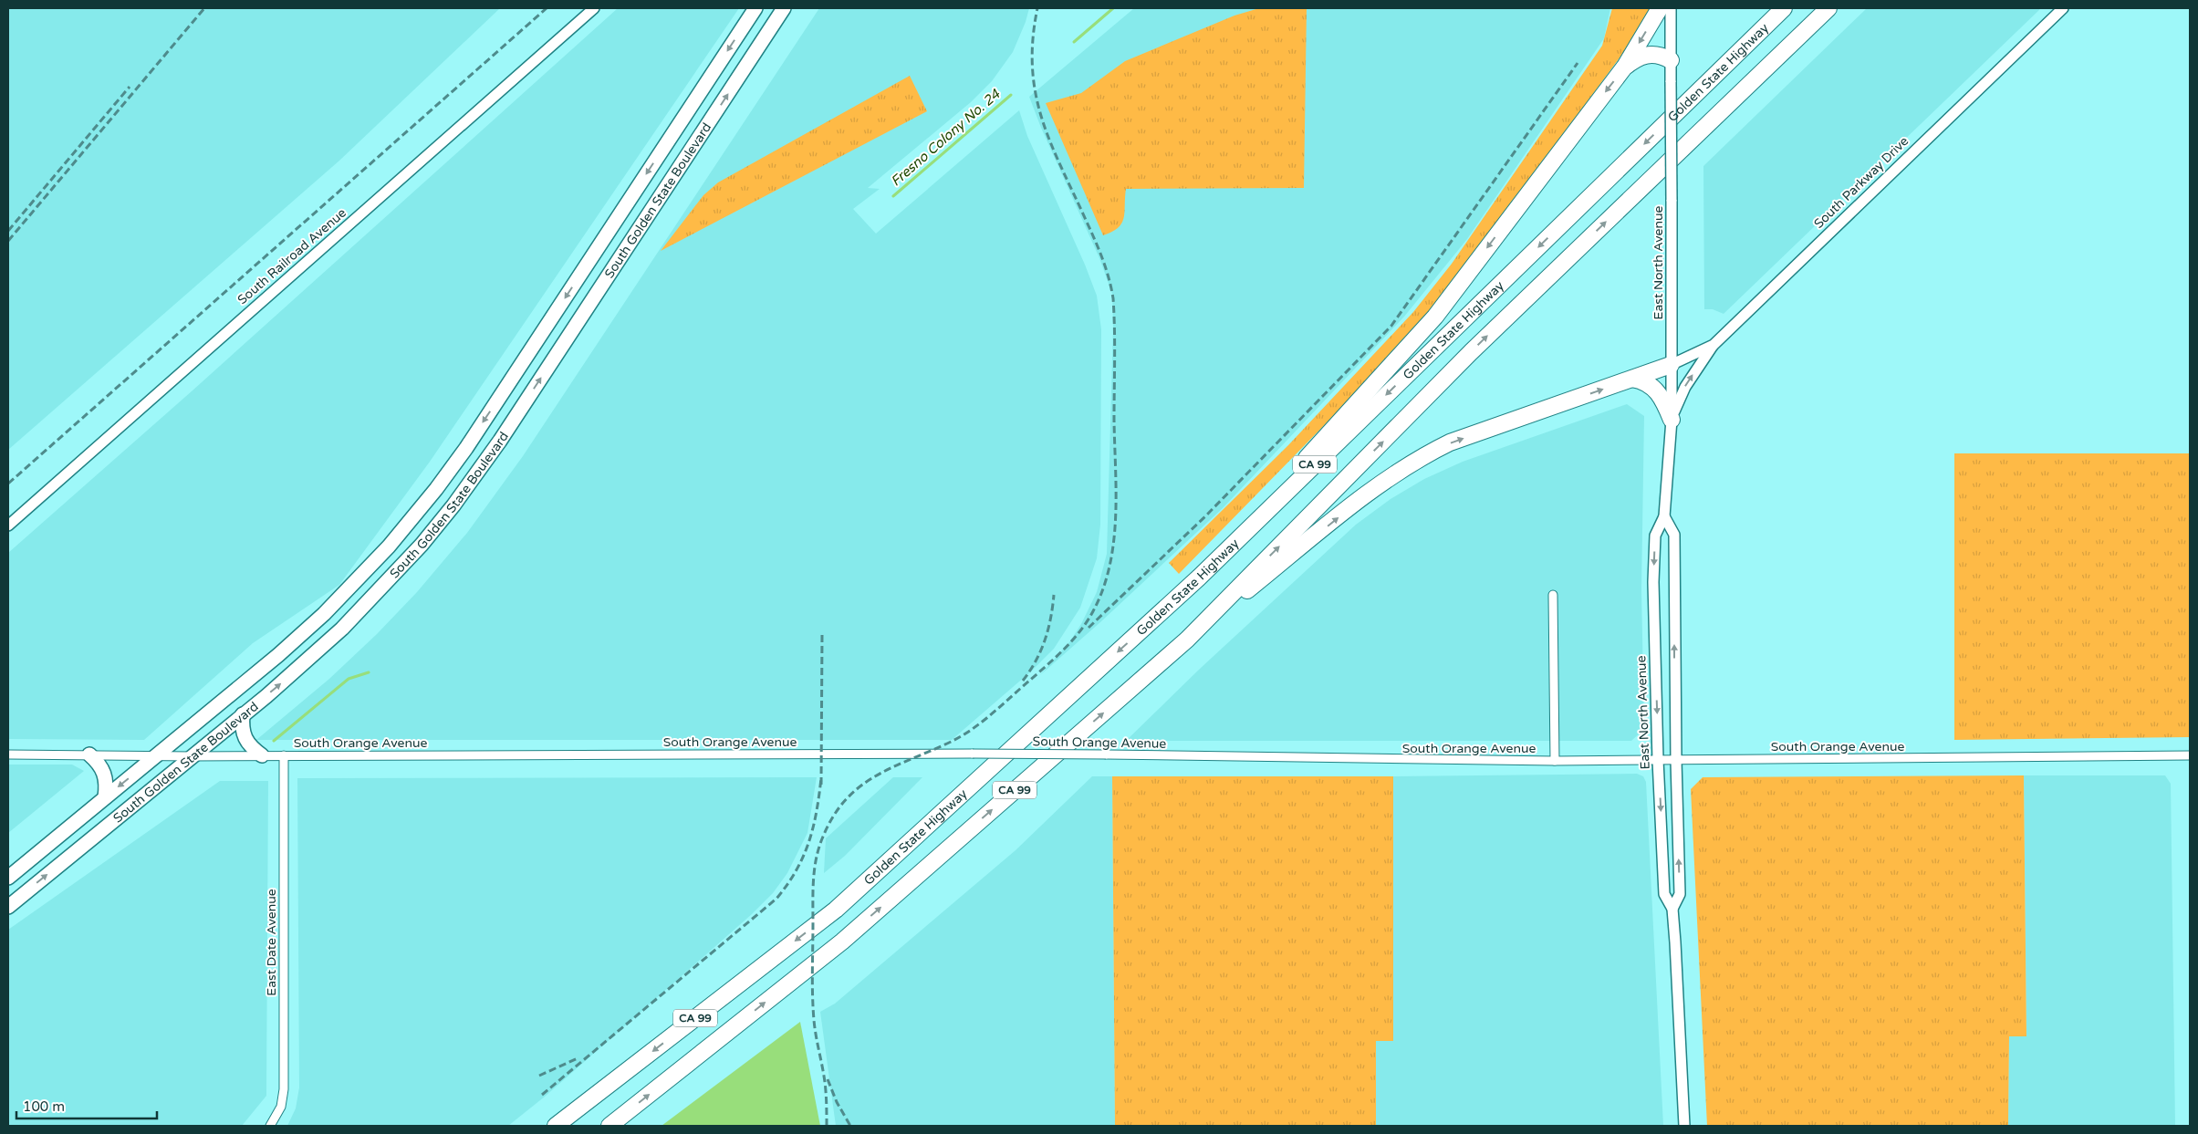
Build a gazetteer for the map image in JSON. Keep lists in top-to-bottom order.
{
  "streets": {
    "highway": ["Golden State Highway", "CA 99"],
    "main road": ["South Golden State Boulevard"],
    "street": [
      "South Parkway Drive",
      "South Railroad Avenue",
      "East North Avenue",
      "South Orange Avenue",
      "East Date Avenue"
    ]
  },
  "crossings": [
    ["South Parkway Drive", "East North Avenue"],
    ["South Golden State Boulevard", "South Orange Avenue"],
    ["East North Avenue", "South Orange Avenue"],
    ["South Orange Avenue", "East Date Avenue"]
  ],
  "water": ["Fresno Colony No. 24"],
  "scale_bar": "100 m"
}
